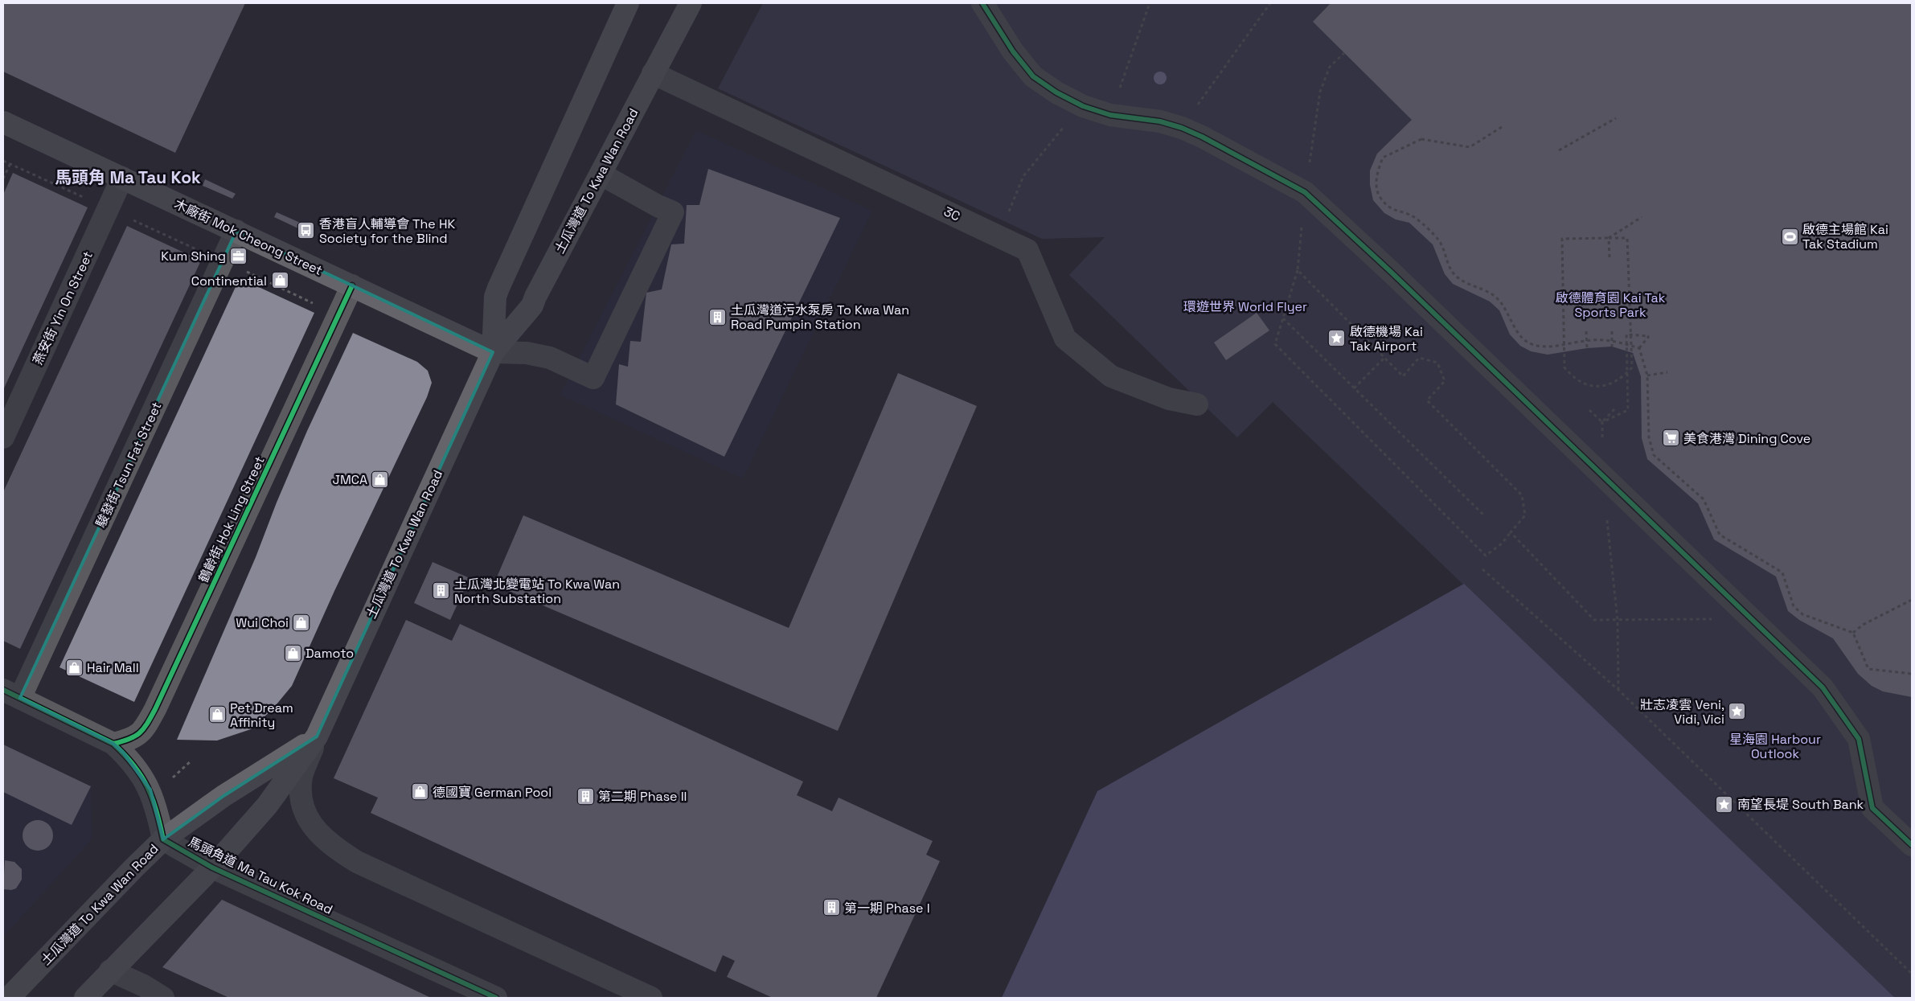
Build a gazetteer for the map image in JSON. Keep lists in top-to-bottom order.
{
  "streets": {
    "main road": ["土瓜灣道 To Kwa Wan Road", "木廠街 Mok Cheong Street"],
    "street": [
      "3C",
      "燕安街 Yin On Street",
      "駿發街 Tsun Fat Street",
      "鶴齡街 Hok Ling Street",
      "馬頭角道 Ma Tau Kok Road"
    ]
  },
  "crossings": [
    ["土瓜灣道 To Kwa Wan Road", "3C"],
    ["土瓜灣道 To Kwa Wan Road", "木廠街 Mok Cheong Street"],
    ["土瓜灣道 To Kwa Wan Road", "馬頭角道 Ma Tau Kok Road"],
    ["木廠街 Mok Cheong Street", "燕安街 Yin On Street"],
    ["木廠街 Mok Cheong Street", "駿發街 Tsun Fat Street"],
    ["木廠街 Mok Cheong Street", "鶴齡街 Hok Ling Street"]
  ],
  "districts": ["馬頭角 Ma Tau Kok"],
  "parks": ["啟德體育園 Kai Tak Sports Park", "環遊世界 World Flyer", "星海園 Harbour Outlook"],
  "places": {
    "bus stop": ["香港盲人輔導會 The HK Society for the Blind"],
    "sports": ["啟德主場館 Kai Tak Stadium"],
    "office": ["Kum Shing"],
    "shop": [
      "Continential",
      "JMCA",
      "Wui Choi",
      "Damoto",
      "Hair Mall",
      "Pet Dream Affinity",
      "德國寶 German Pool"
    ],
    "building": [
      "土瓜灣道污水泵房 To Kwa Wan Road Pumpin Station",
      "土瓜灣北變電站 To Kwa Wan North Substation",
      "第二期 Phase II",
      "第一期 Phase I"
    ],
    "place": ["啟德機場 Kai Tak Airport", "壯志凌雲 Veni, Vidi, Vici", "南望長堤 South Bank"],
    "supermarket": ["美食港灣 Dining Cove"]
  }
}
